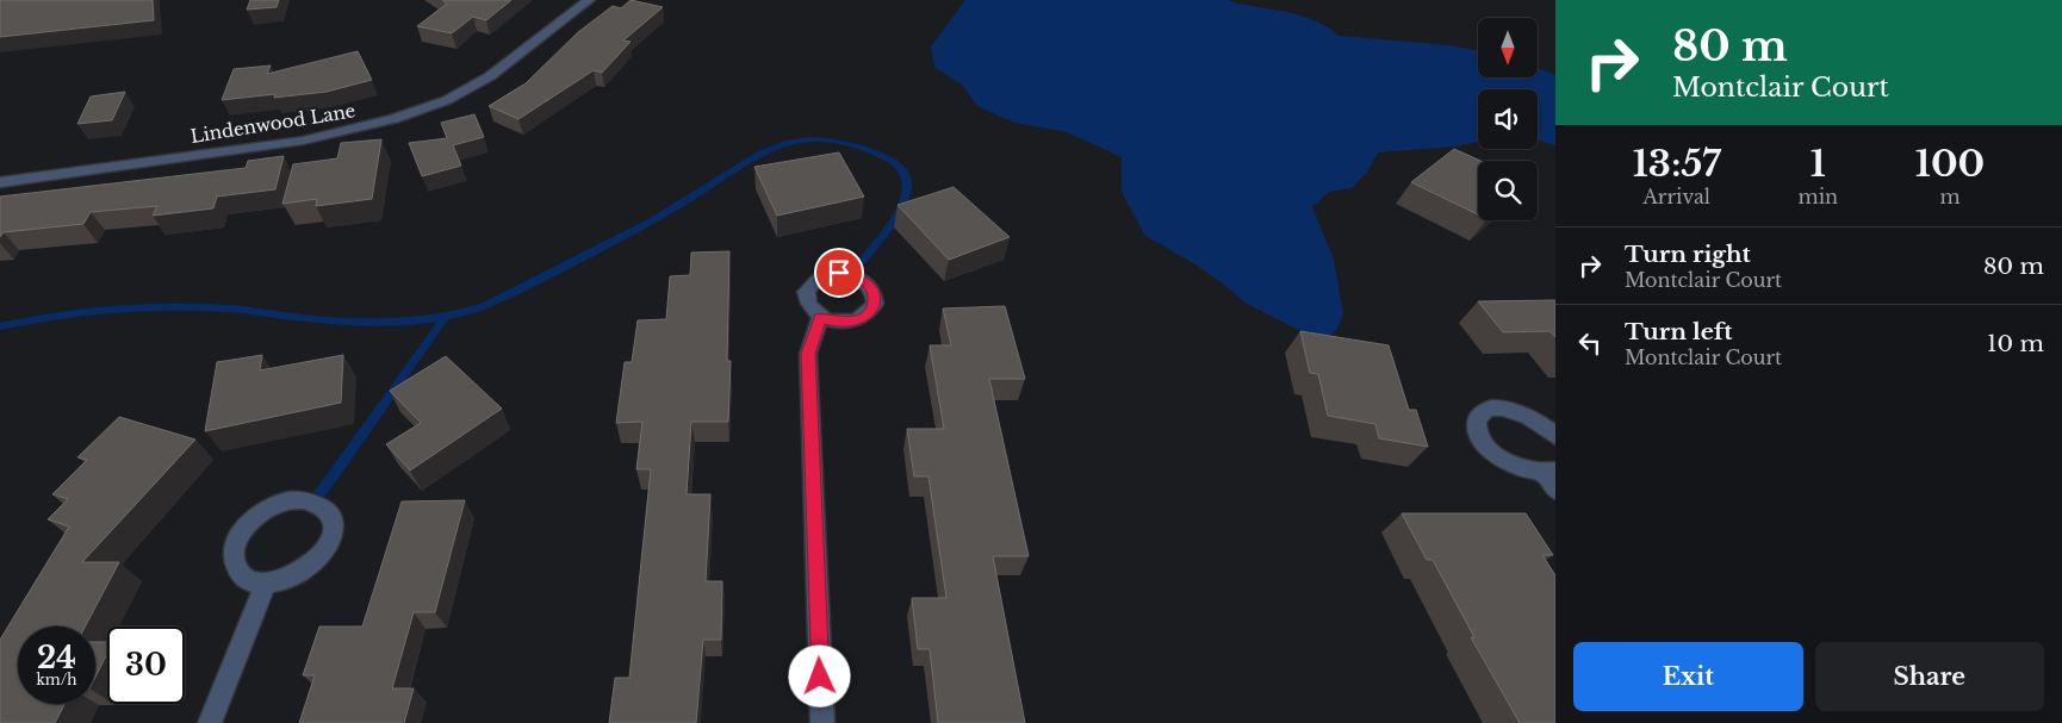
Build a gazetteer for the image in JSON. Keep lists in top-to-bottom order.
{
  "streets": {
    "street": ["Lindenwood Lane"]
  },
  "north": "bottom",
  "page": {
    "turn": ["80 m", "Montclair Court"],
    "eta": [
      "13:57",
      "Arrival",
      "1",
      "min",
      "100",
      "m"
    ],
    "list": [
      {
        "name": "Turn right",
        "note": "Montclair Court",
        "value": "80 m"
      },
      {
        "name": "Turn left",
        "note": "Montclair Court",
        "value": "10 m"
      }
    ],
    "speed": "24 km/h",
    "limit": "30",
    "buttons": ["Exit", "Share"]
  }
}
